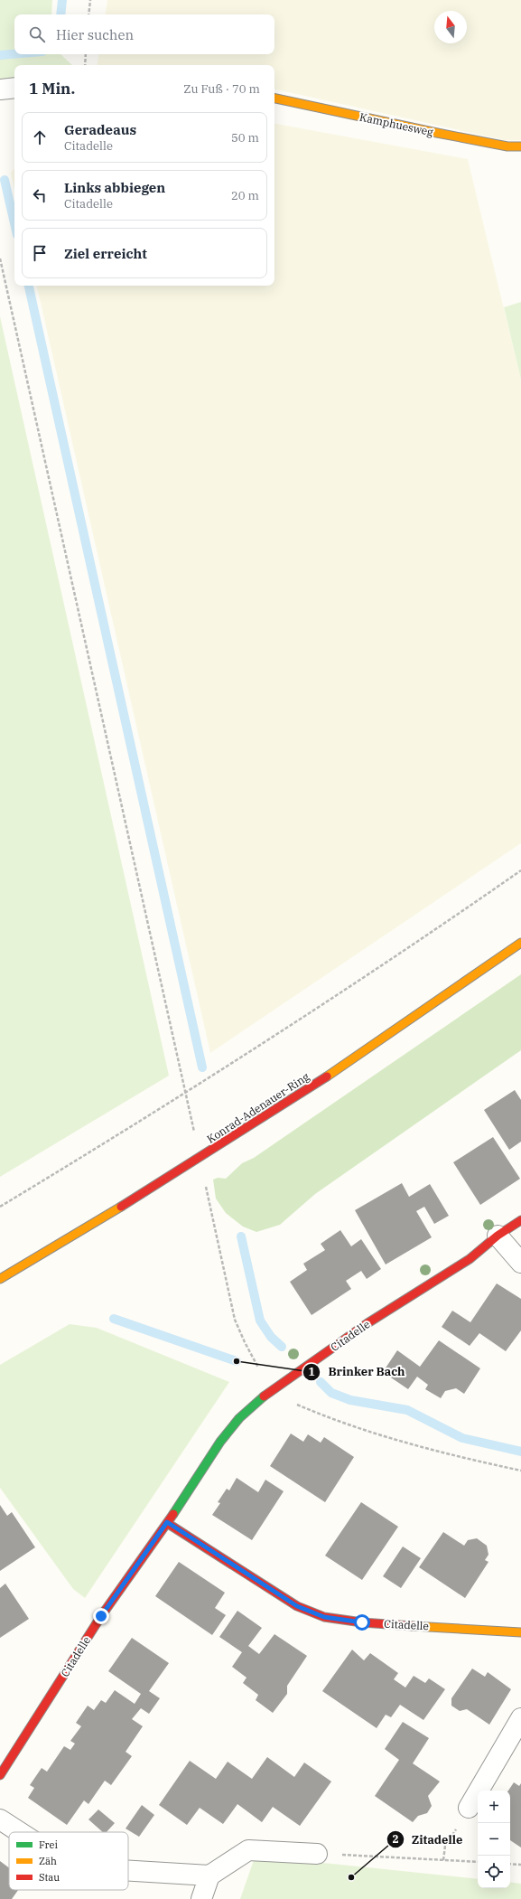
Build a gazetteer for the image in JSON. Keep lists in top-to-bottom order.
{
  "streets": {
    "street": ["Kamphuesweg", "Konrad-Adenauer-Ring", "Citadelle"]
  },
  "places": ["Brinker Bach", "Zitadelle"],
  "legend": ["Frei", "Zäh", "Stau"],
  "north": "top",
  "page": {
    "search": "Hier suchen",
    "heading": ["1 Min.", "Zu Fuß · 70 m"],
    "list": [
      ["Geradeaus", "Citadelle", "50 m"],
      ["Links abbiegen", "Citadelle", "20 m"],
      "Ziel erreicht"
    ],
    "map_buttons": ["+", "−"]
  }
}
